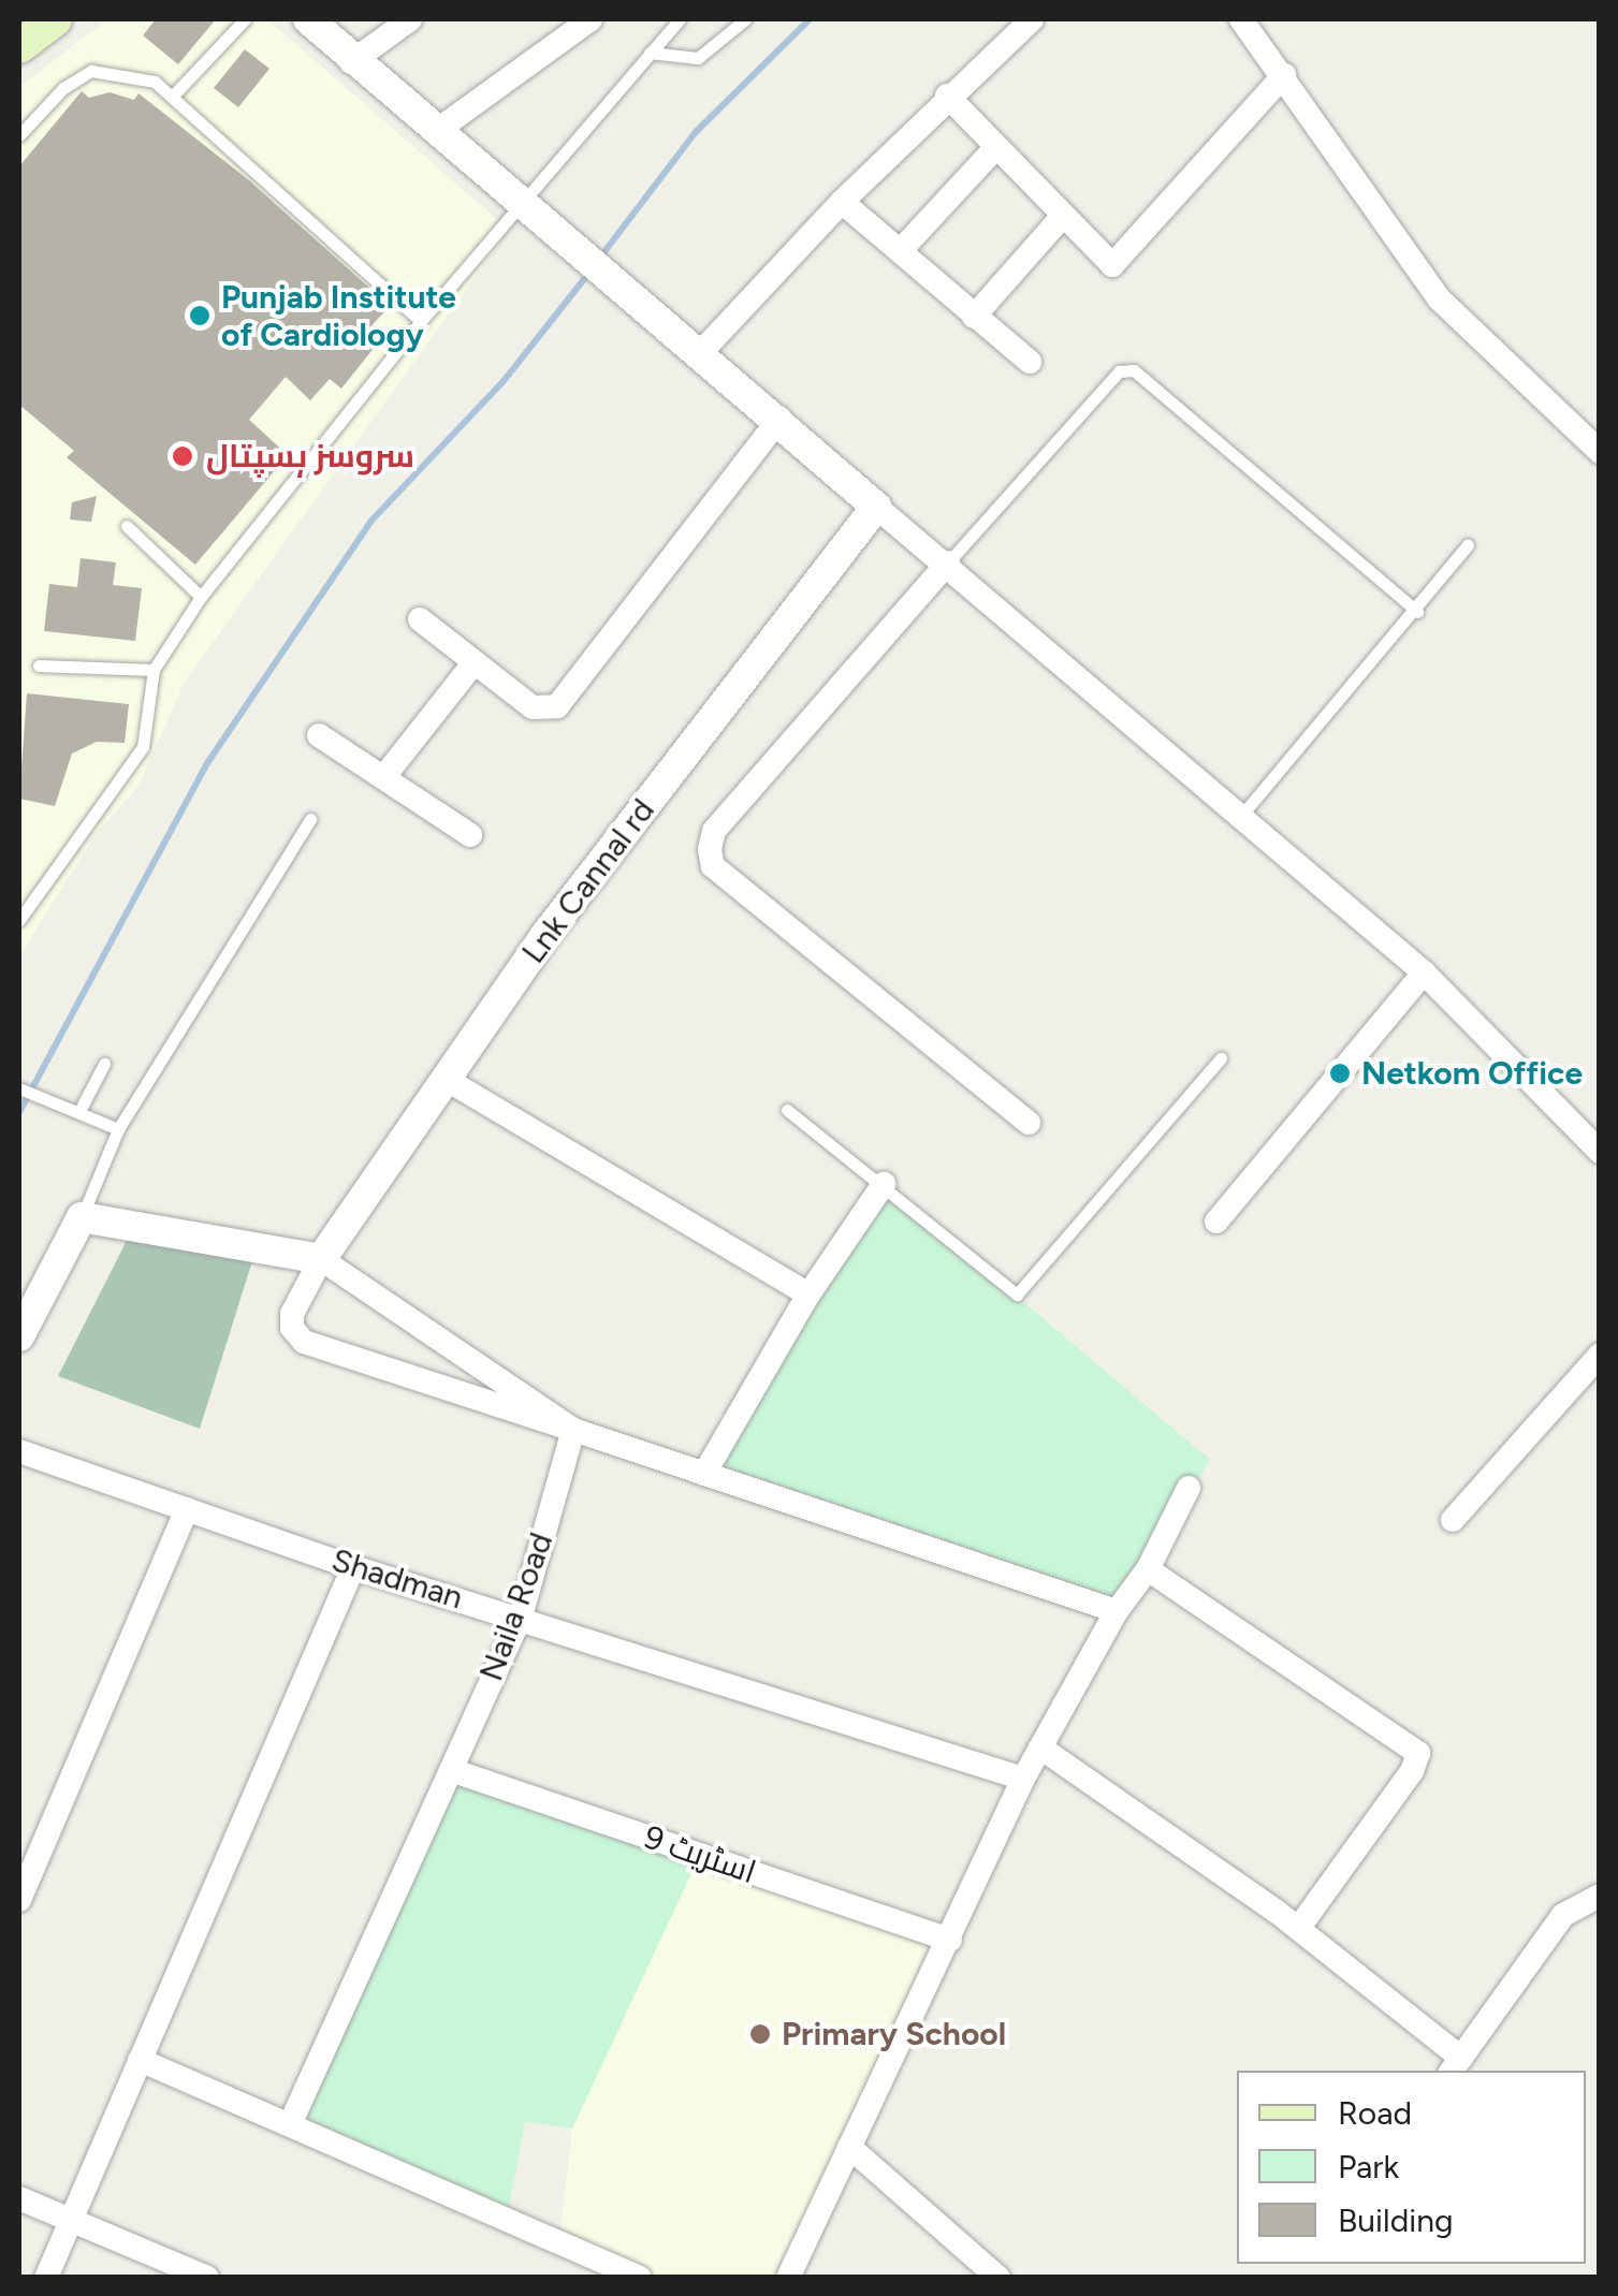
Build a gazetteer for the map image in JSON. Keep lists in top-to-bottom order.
{
  "streets": {
    "street": [
      "Lnk Cannal rd",
      "Shadman",
      "Naila Road",
      "اسٹریٹ 9"
    ]
  },
  "crossings": [
    ["Shadman", "Naila Road"],
    ["Naila Road", "اسٹریٹ 9"]
  ],
  "places": [
    "Punjab Institute of Cardiology",
    "سروسز ہسپتال",
    "Netkom Office",
    "Primary School"
  ],
  "legend": ["Road", "Park", "Building"]
}
